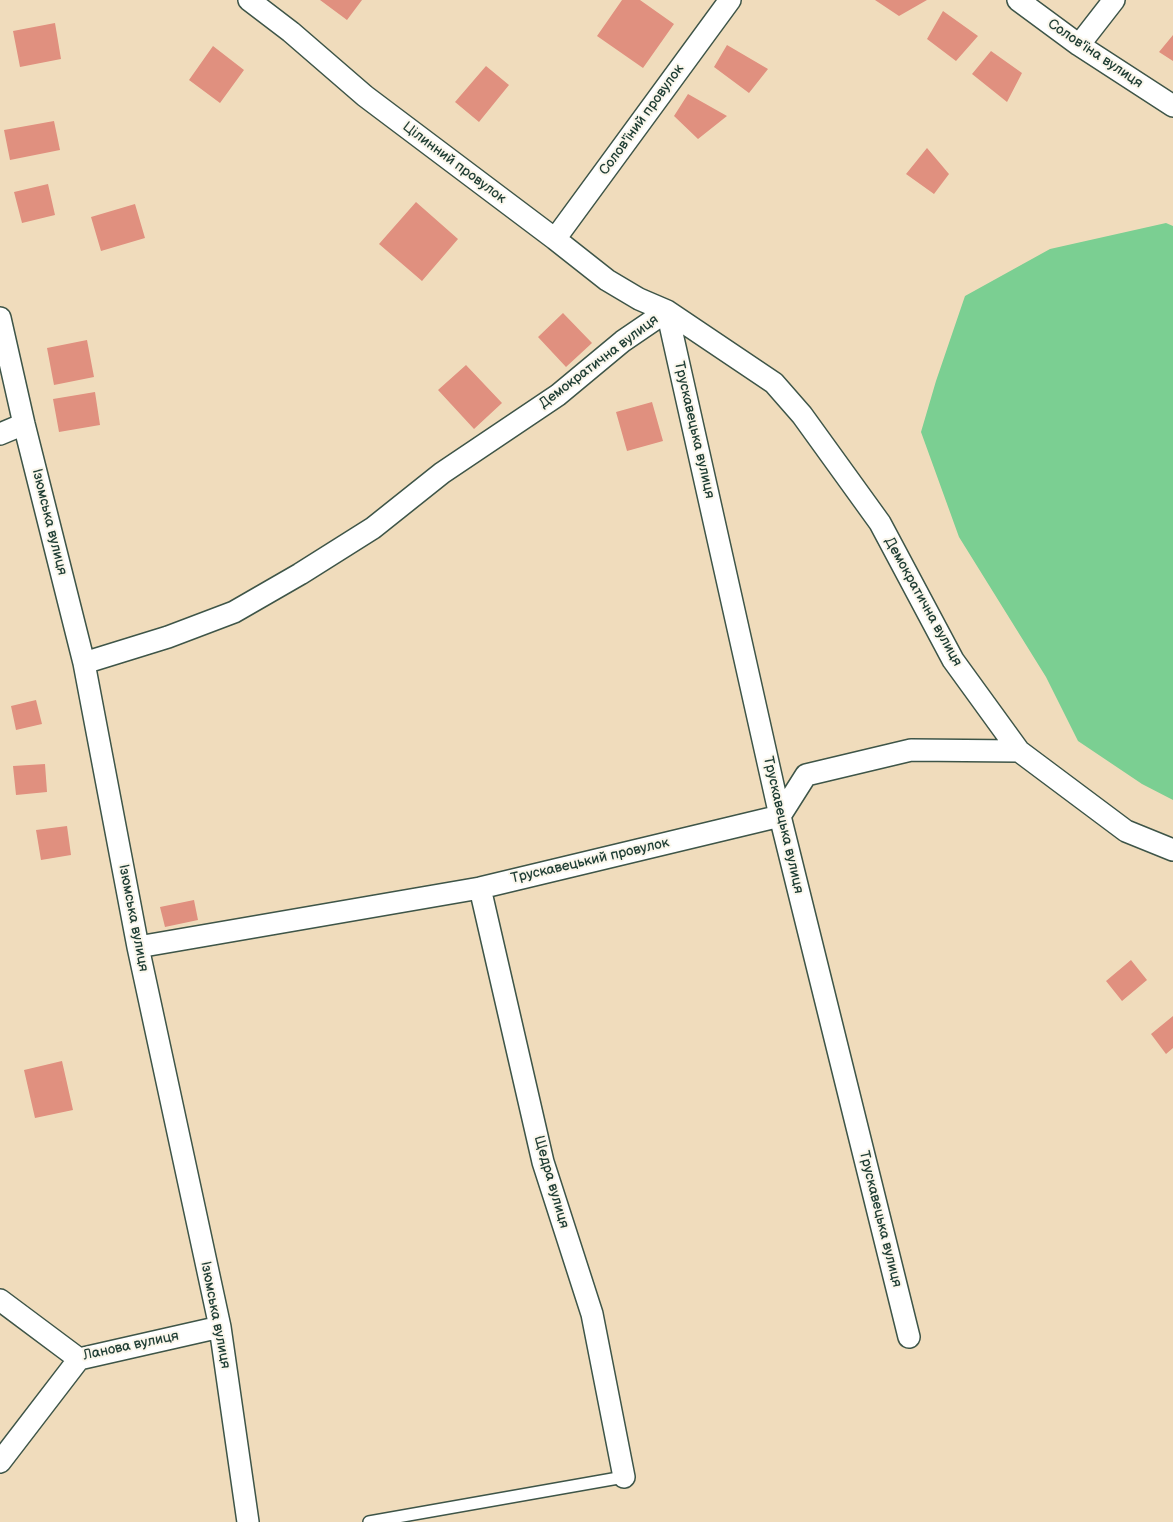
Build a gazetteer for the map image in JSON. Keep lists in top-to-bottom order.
{
  "streets": {
    "street": [
      "Солов'їна вулиця",
      "Солов'їний провулок",
      "Цілинний провулок",
      "Демократична вулиця",
      "Трускавецька вулиця",
      "Ізюмська вулиця",
      "Трускавецький провулок",
      "Щедра вулиця",
      "Ланова вулиця"
    ]
  },
  "crossings": [
    ["Солов'їний провулок", "Цілинний провулок"],
    ["Цілинний провулок", "Демократична вулиця"],
    ["Цілинний провулок", "Трускавецька вулиця"],
    ["Демократична вулиця", "Трускавецька вулиця"],
    ["Демократична вулиця", "Ізюмська вулиця"],
    ["Трускавецька вулиця", "Трускавецький провулок"],
    ["Ізюмська вулиця", "Трускавецький провулок"],
    ["Ізюмська вулиця", "Ланова вулиця"],
    ["Трускавецький провулок", "Щедра вулиця"]
  ]
}
